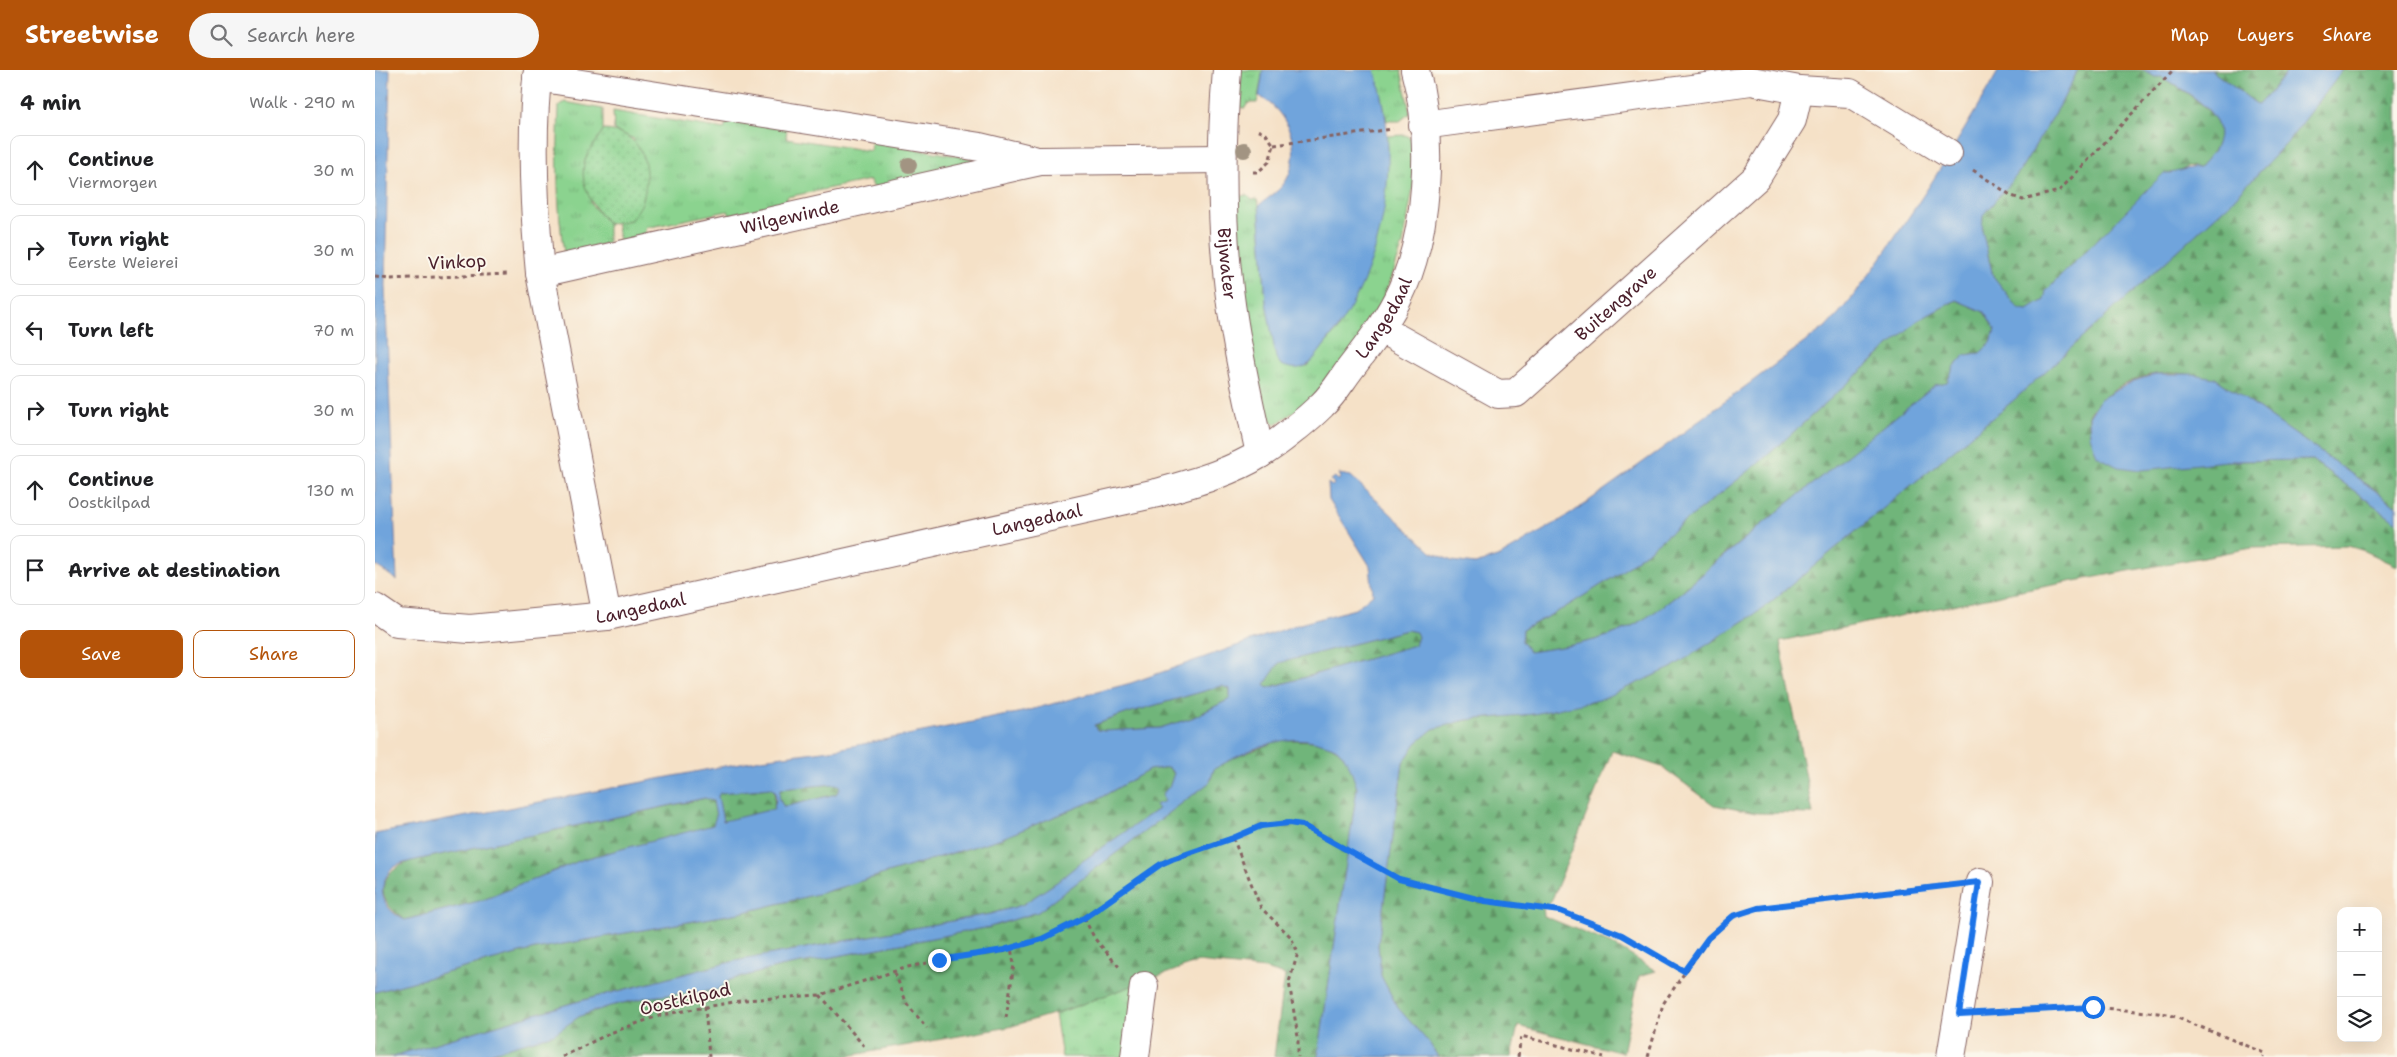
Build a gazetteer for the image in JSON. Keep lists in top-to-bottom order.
{
  "streets": {
    "street": [
      "Wilgewinde",
      "Bijwater",
      "Buitengrave",
      "Langedaal"
    ],
    "path": ["Vinkop", "Oostkilpad"]
  },
  "crossings": [
    ["Wilgewinde", "Vinkop"],
    ["Wilgewinde", "Bijwater"],
    ["Wilgewinde", "Langedaal"],
    ["Bijwater", "Langedaal"],
    ["Buitengrave", "Langedaal"]
  ],
  "page": {
    "header": "Streetwise",
    "search": "Search here",
    "nav": ["Map", "Layers", "Share"],
    "heading": ["4 min", "Walk · 290 m"],
    "list": [
      ["Continue", "Viermorgen", "30 m"],
      ["Turn right", "Eerste Weierei", "30 m"],
      ["Turn left", "70 m"],
      ["Turn right", "30 m"],
      ["Continue", "Oostkilpad", "130 m"],
      "Arrive at destination"
    ],
    "buttons": ["Save", "Share"],
    "map_buttons": ["+", "−"]
  }
}
